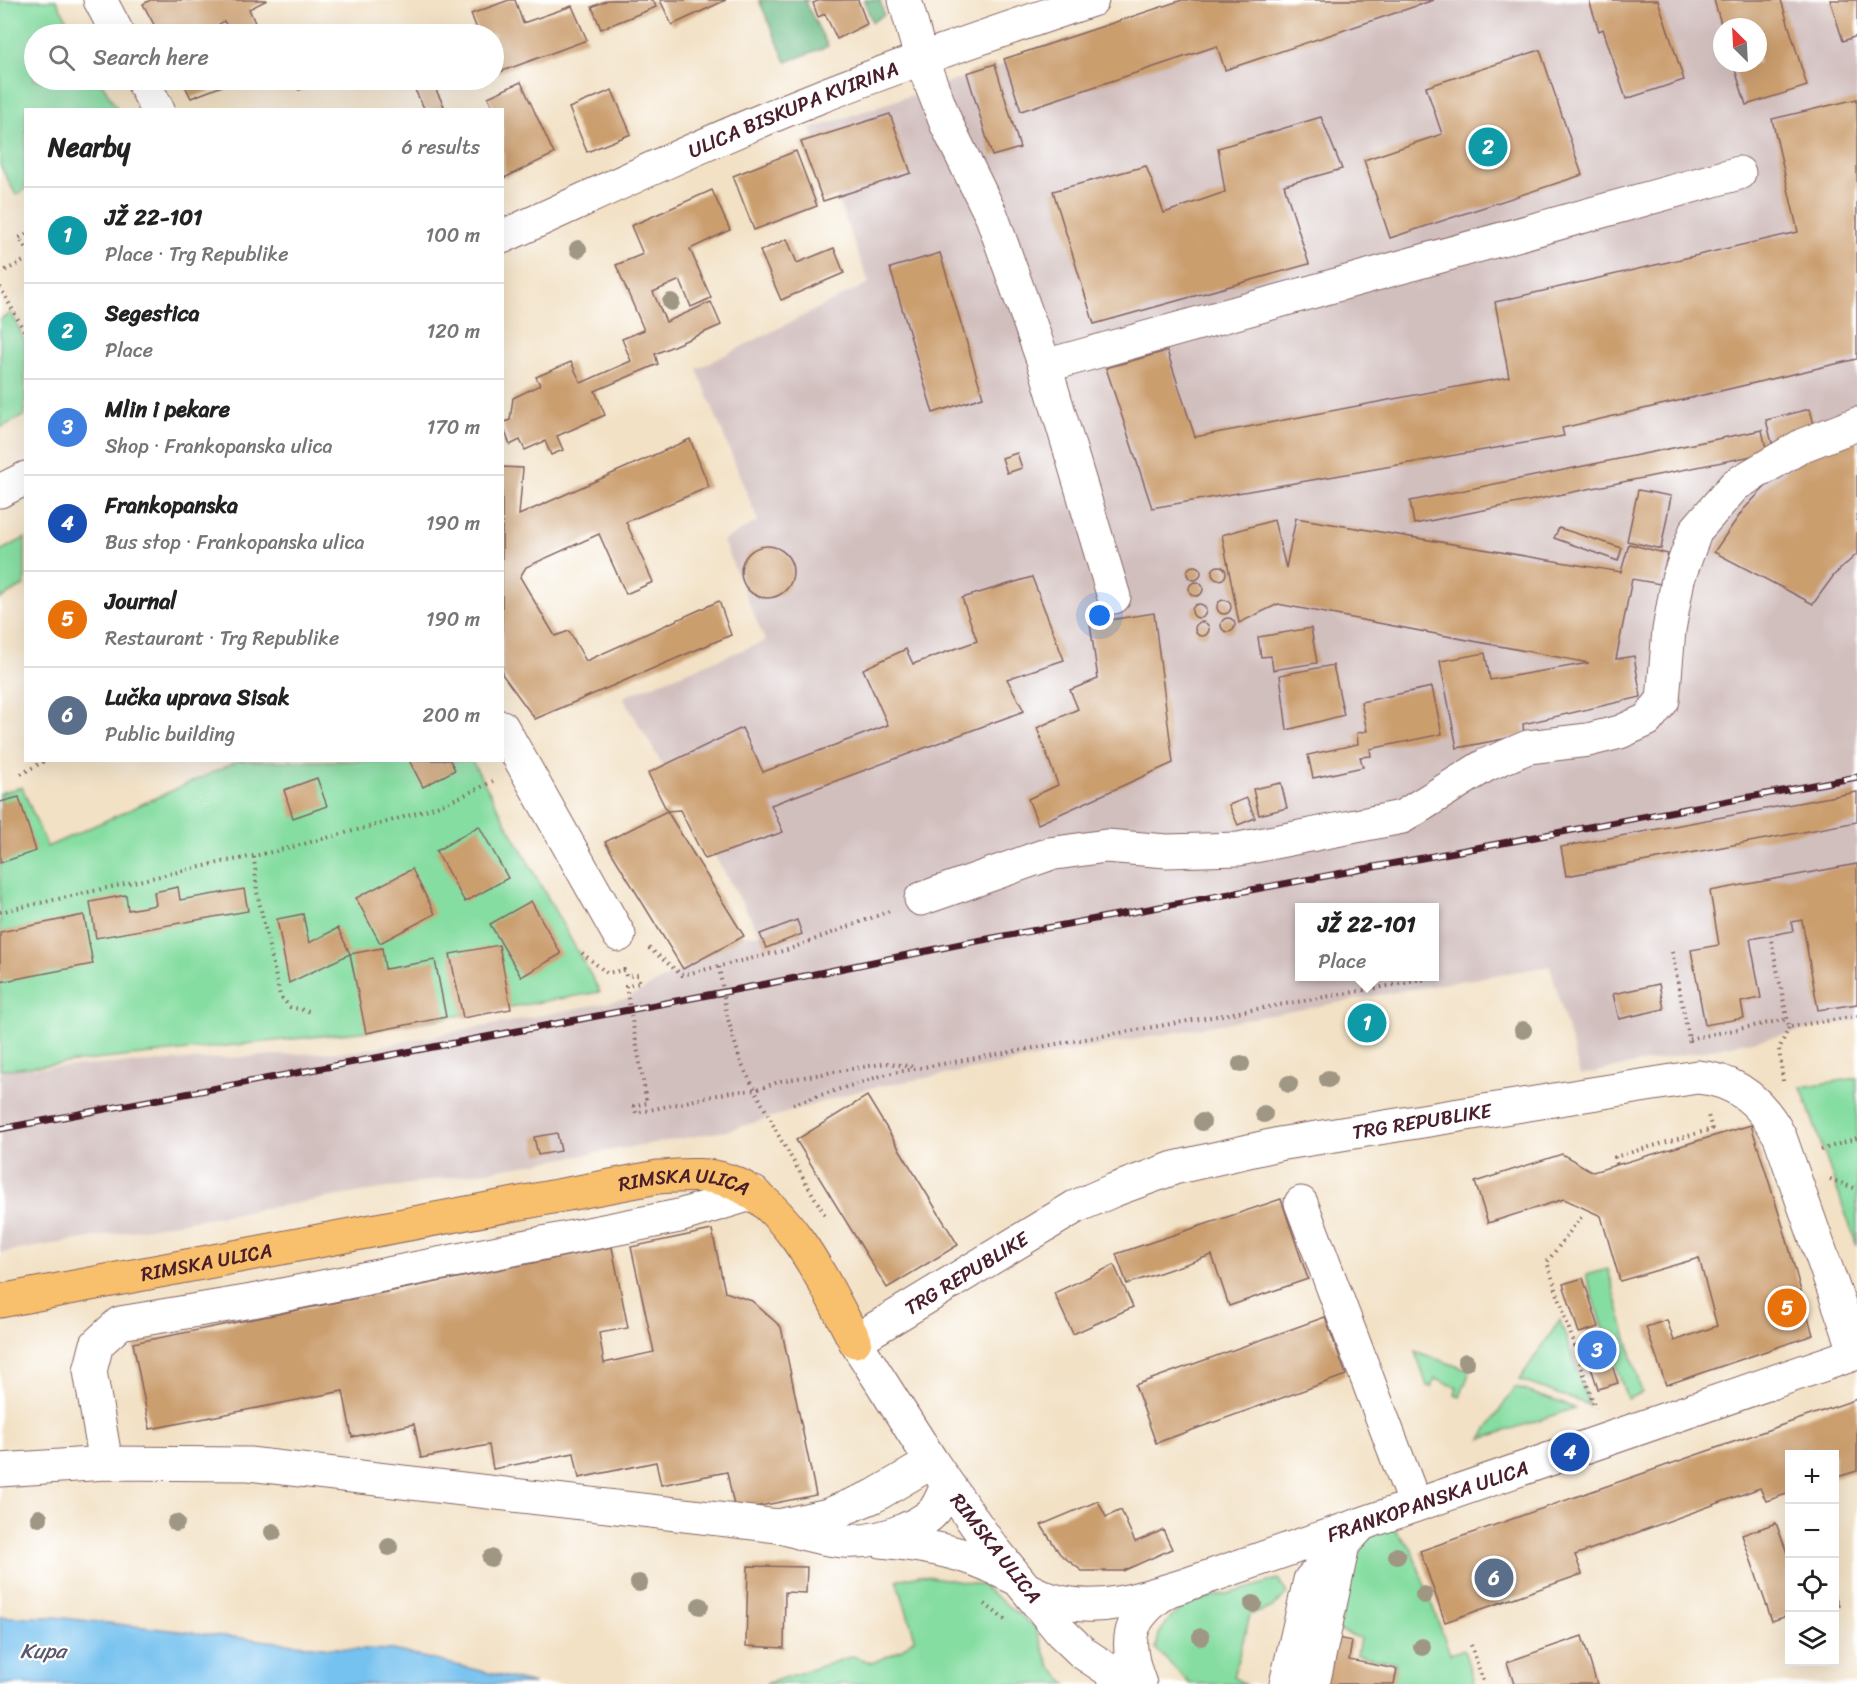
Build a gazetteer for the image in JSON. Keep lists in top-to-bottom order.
{
  "streets": {
    "main road": ["RIMSKA ULICA"],
    "street": ["ULICA BISKUPA KVIRINA", "TRG REPUBLIKE", "FRANKOPANSKA ULICA"]
  },
  "crossings": [
    ["TRG REPUBLIKE", "RIMSKA ULICA"],
    ["TRG REPUBLIKE", "FRANKOPANSKA ULICA"],
    ["RIMSKA ULICA", "FRANKOPANSKA ULICA"]
  ],
  "water": ["Kupa"],
  "north": "top left",
  "page": {
    "search": "Search here",
    "heading": ["Nearby", "6 results"],
    "pins": [
      "2",
      "1",
      "5",
      "3",
      "4",
      "6"
    ],
    "list": [
      {
        "mark": "1",
        "name": "JŽ 22-101",
        "note": "Place · Trg Republike",
        "value": "100 m"
      },
      {
        "mark": "2",
        "name": "Segestica",
        "note": "Place",
        "value": "120 m"
      },
      {
        "mark": "3",
        "name": "Mlin i pekare",
        "note": "Shop · Frankopanska ulica",
        "value": "170 m"
      },
      {
        "mark": "4",
        "name": "Frankopanska",
        "note": "Bus stop · Frankopanska ulica",
        "value": "190 m"
      },
      {
        "mark": "5",
        "name": "Journal",
        "note": "Restaurant · Trg Republike",
        "value": "190 m"
      },
      {
        "mark": "6",
        "name": "Lučka uprava Sisak",
        "note": "Public building",
        "value": "200 m"
      }
    ],
    "popup": ["JŽ 22-101", "Place"],
    "map_buttons": ["+", "−"]
  }
}
